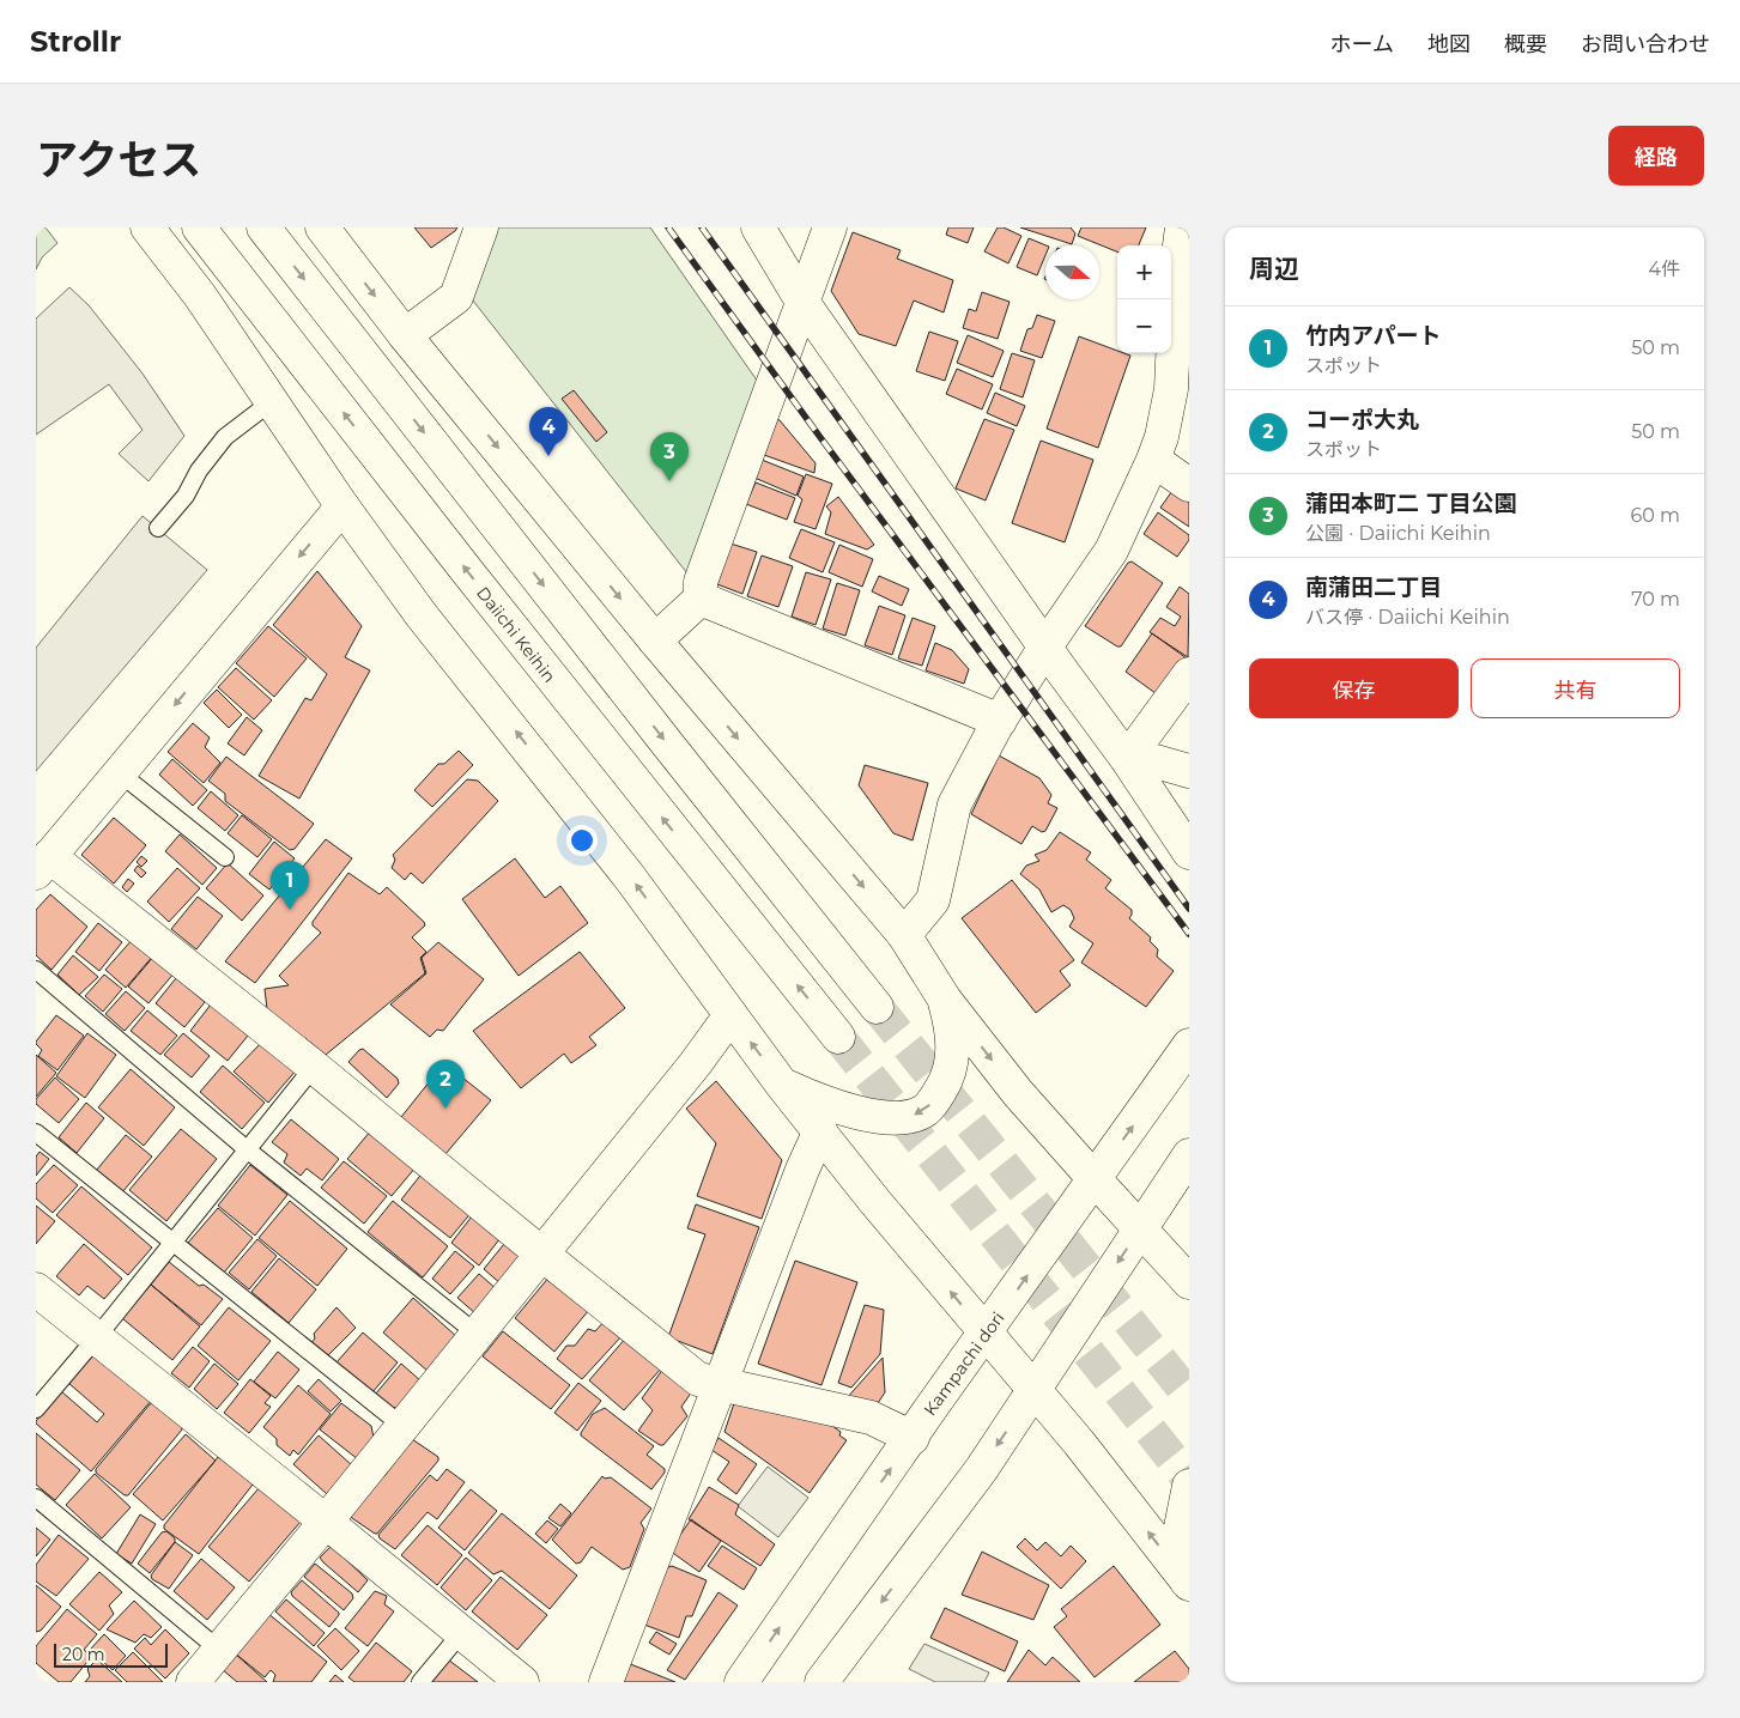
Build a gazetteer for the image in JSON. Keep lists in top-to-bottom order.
{
  "streets": {
    "main road": ["Daiichi Keihin", "Kampachi dori"]
  },
  "scale_bar": "20 m",
  "north": "right",
  "page": {
    "header": "Strollr",
    "nav": [
      "ホーム",
      "地図",
      "概要",
      "お問い合わせ"
    ],
    "title": "アクセス",
    "buttons": [
      "経路",
      ["保存", "共有"]
    ],
    "heading": ["周辺", "4件"],
    "map_buttons": ["+", "−"],
    "list": [
      {
        "mark": "1",
        "name": "竹内アパート",
        "note": "スポット",
        "value": "50 m"
      },
      {
        "mark": "2",
        "name": "コーポ大丸",
        "note": "スポット",
        "value": "50 m"
      },
      {
        "mark": "3",
        "name": "蒲田本町二 丁目公園",
        "note": "公園 · Daiichi Keihin",
        "value": "60 m"
      },
      {
        "mark": "4",
        "name": "南蒲田二丁目",
        "note": "バス停 · Daiichi Keihin",
        "value": "70 m"
      }
    ],
    "pins": [
      "4",
      "3",
      "1",
      "2"
    ],
    "scale": "20 m"
  }
}
